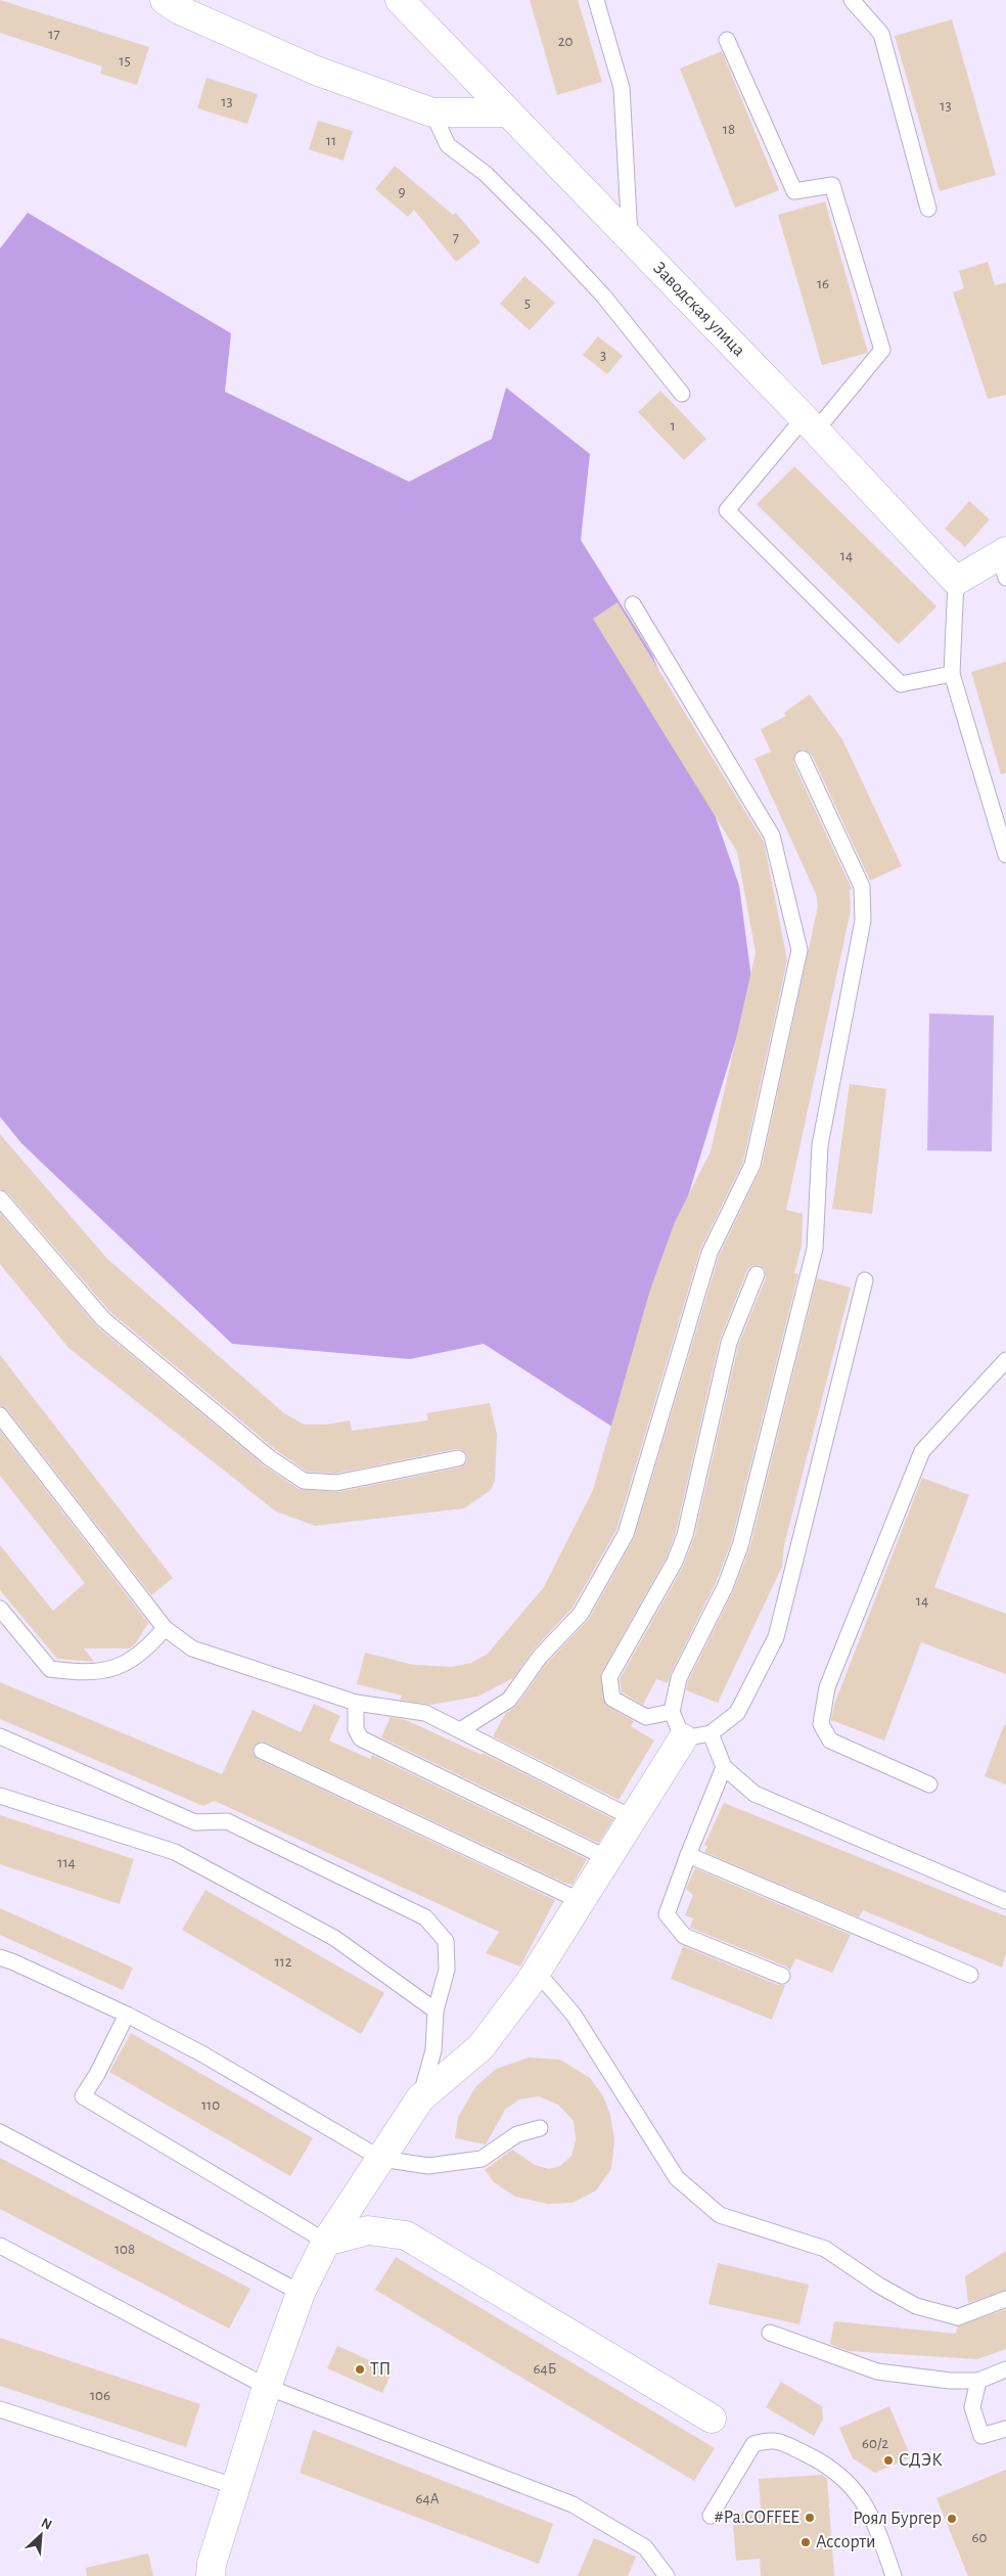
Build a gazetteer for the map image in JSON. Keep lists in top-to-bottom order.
{
  "streets": {
    "street": ["Заводская улица"]
  },
  "places": [
    "ТП",
    "СДЭК",
    "#Pa.COFFEE",
    "Роял Бургер",
    "Ассорти"
  ],
  "house_numbers": [
    "17",
    "20",
    "15",
    "13",
    "13",
    "18",
    "11",
    "9",
    "7",
    "16",
    "5",
    "3",
    "1",
    "14",
    "14",
    "114",
    "112",
    "110",
    "108",
    "64Б",
    "106",
    "60/2",
    "64А",
    "60"
  ],
  "north": "top right"
}
